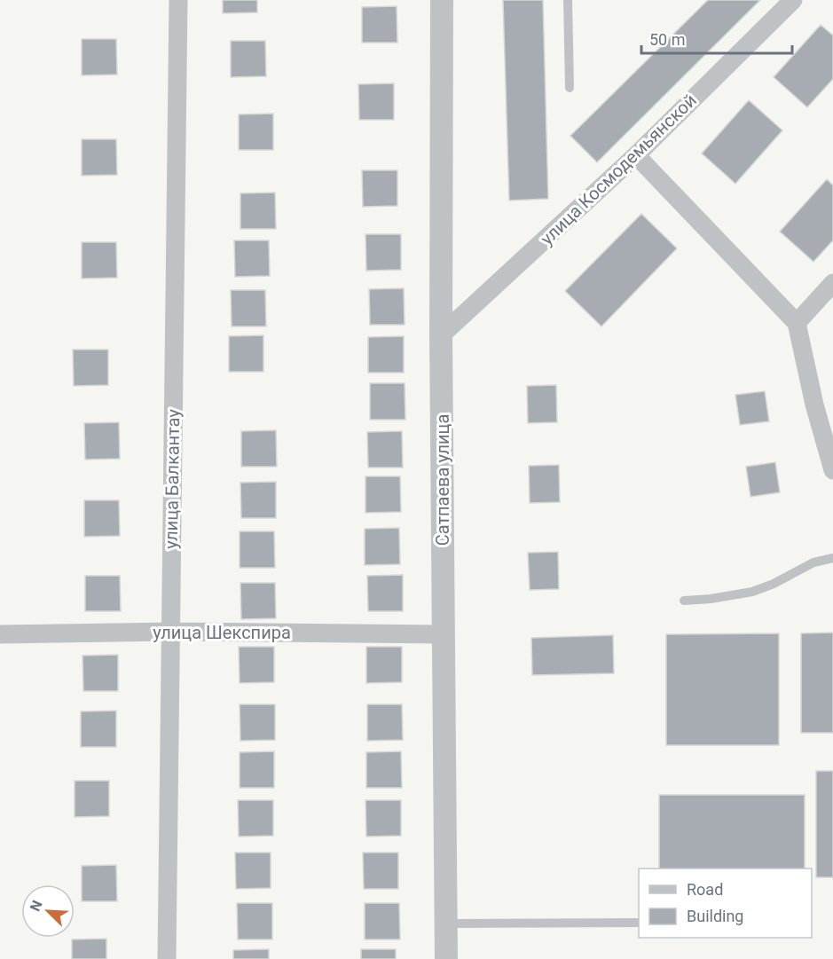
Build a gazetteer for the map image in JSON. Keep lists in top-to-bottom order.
{
  "streets": {
    "street": [
      "улица Космодемьянской",
      "улица Балкантау",
      "Сатпаева улица",
      "улица Шекспира"
    ]
  },
  "crossings": [
    ["улица Космодемьянской", "Сатпаева улица"],
    ["улица Балкантау", "улица Шекспира"],
    ["Сатпаева улица", "улица Шекспира"]
  ],
  "legend": ["Road", "Building"],
  "scale_bar": "50 m",
  "north": "top left"
}
